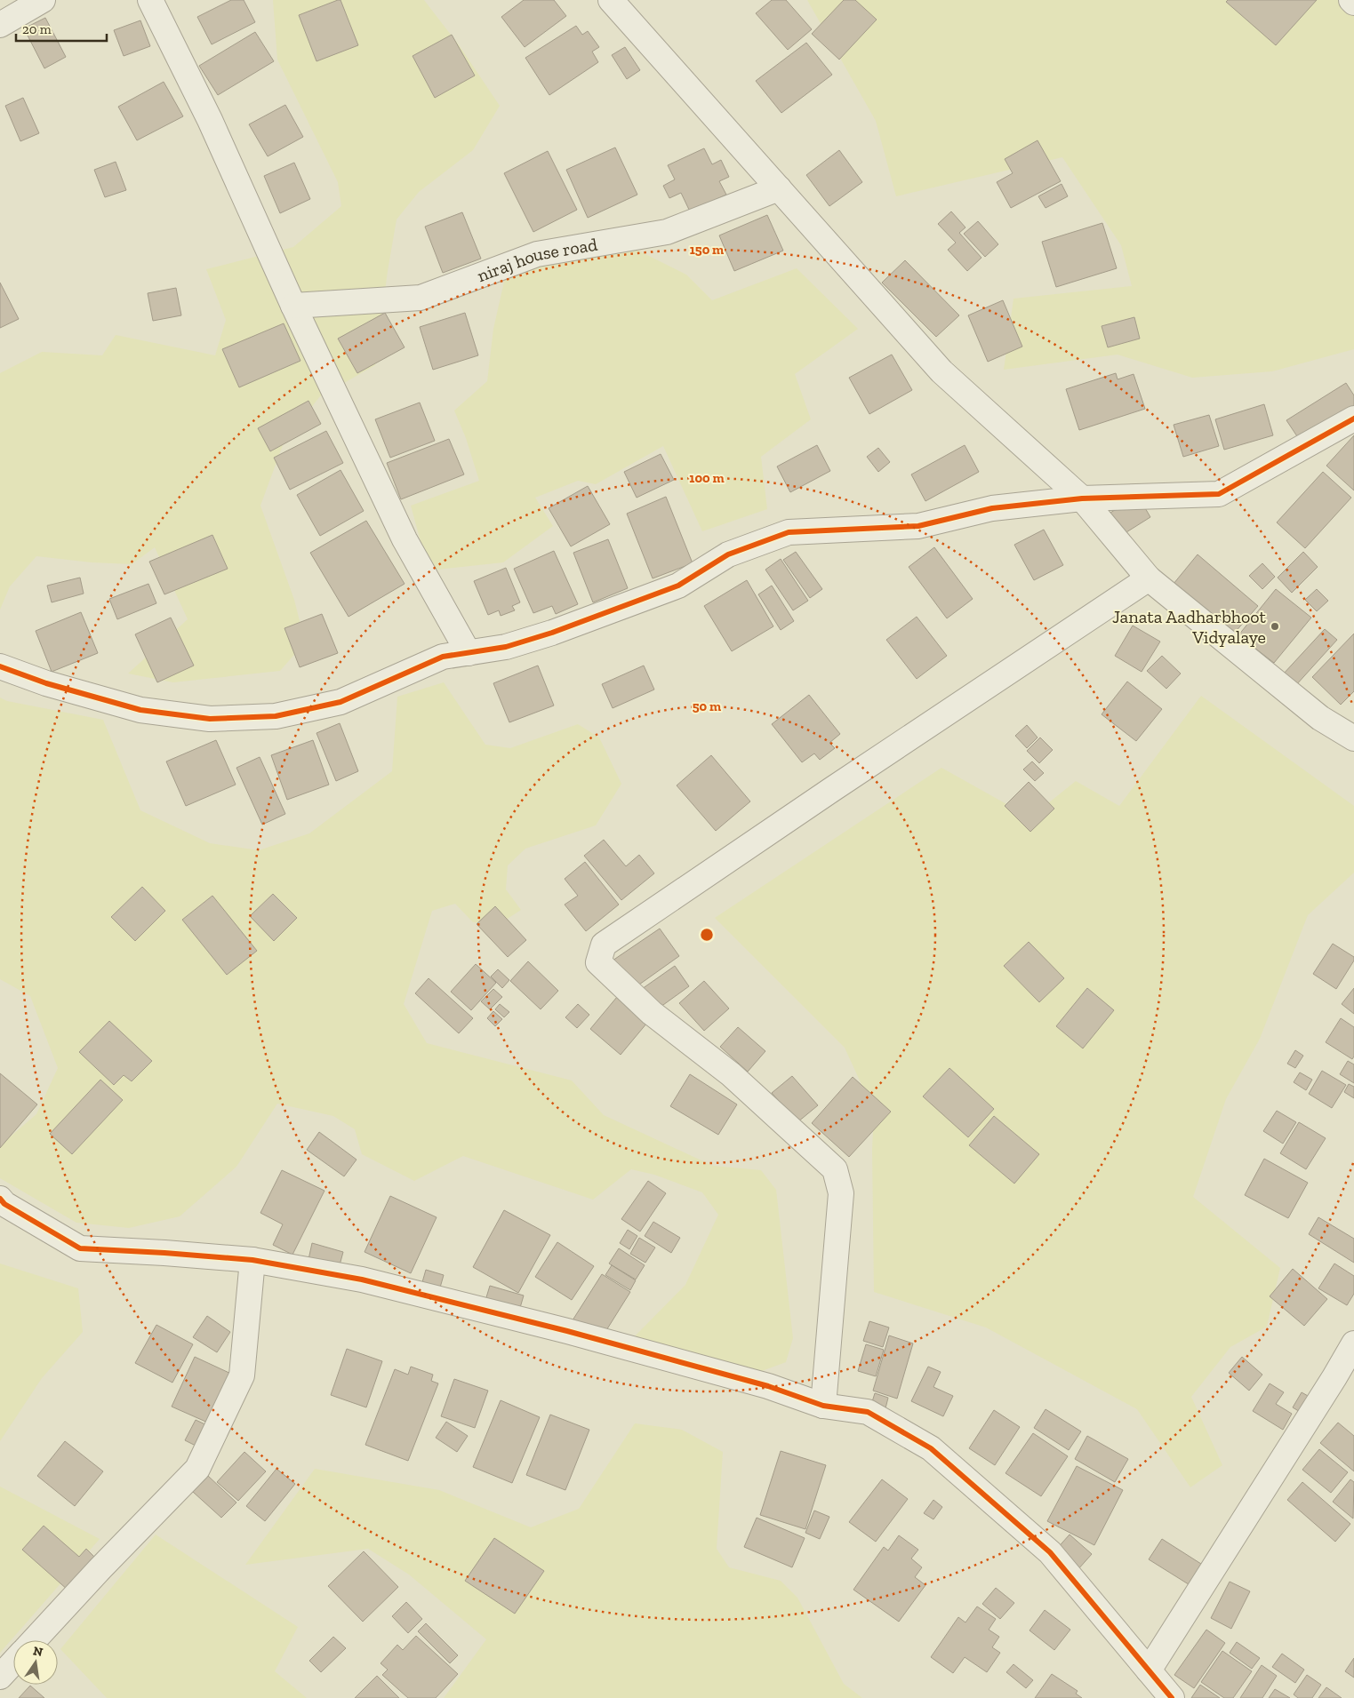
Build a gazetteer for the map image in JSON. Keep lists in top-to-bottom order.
{
  "streets": {
    "street": ["niraj house road"]
  },
  "places": ["Janata Aadharbhoot Vidyalaye"],
  "scale_bar": "20 m",
  "north": "top",
  "rings": ["150 m", "100 m", "50 m"]
}
